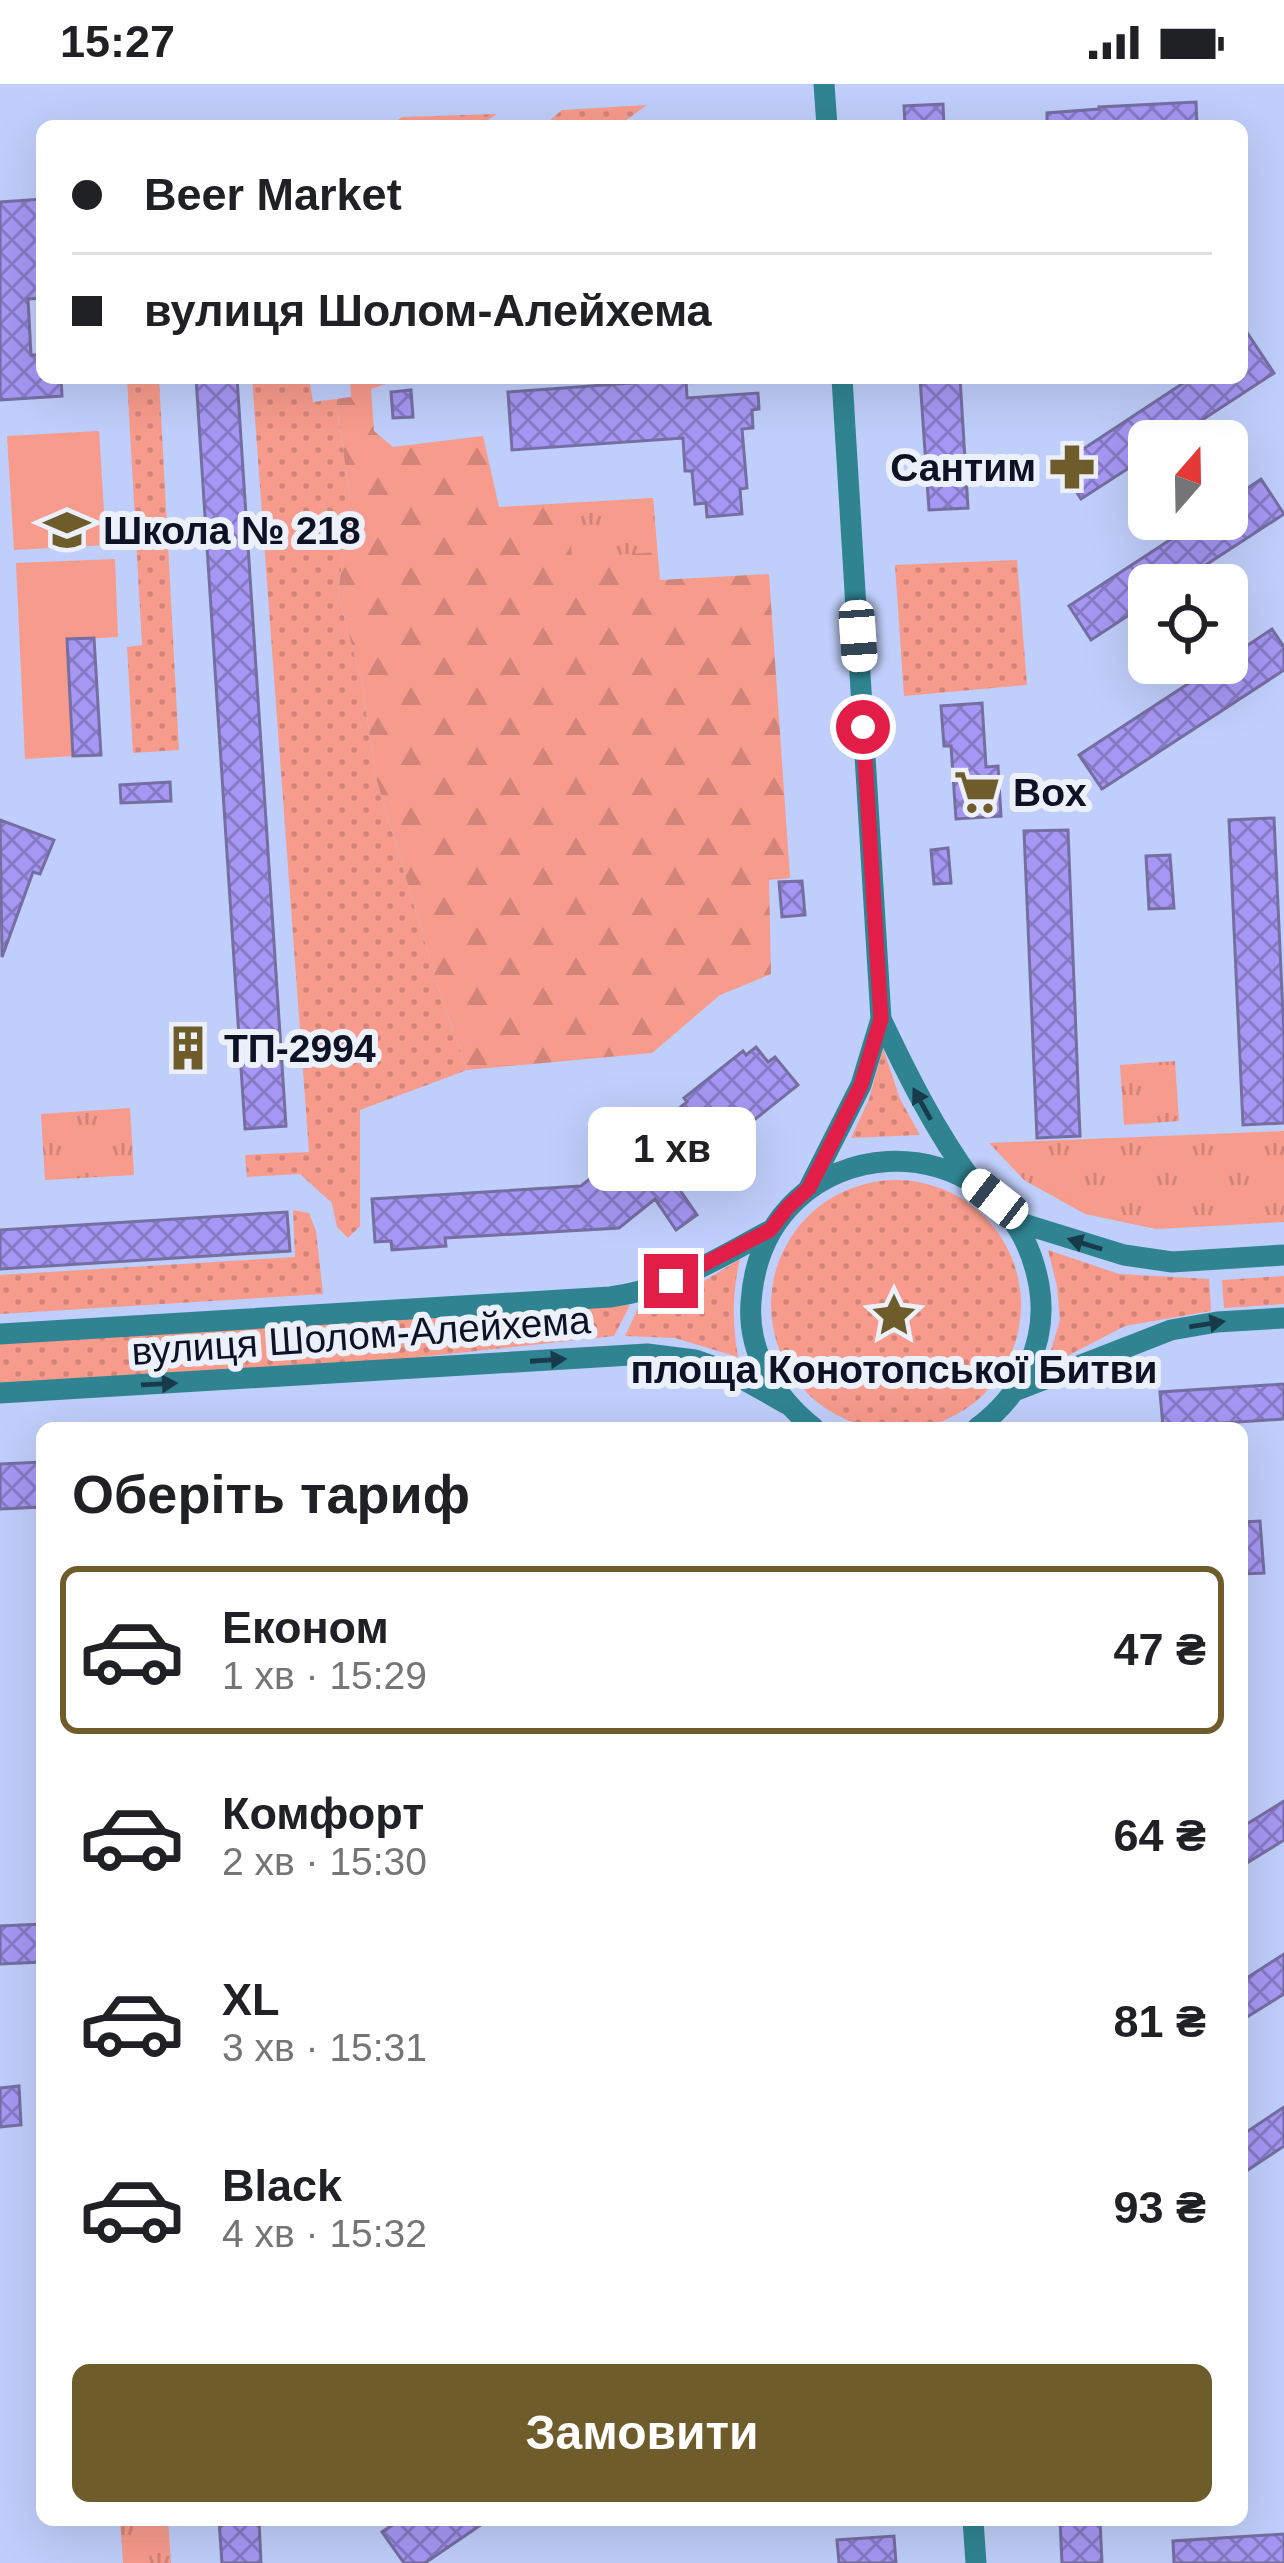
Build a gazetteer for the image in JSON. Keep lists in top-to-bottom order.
{
  "streets": {
    "street": ["вулиця Шолом-Алейхема"]
  },
  "places": {
    "pharmacy": ["Сантим"],
    "school or university": ["Школа № 218"],
    "supermarket": ["Box"],
    "building": ["ТП-2994"],
    "place": ["площа Конотопської Битви"]
  },
  "north": "top",
  "page": {
    "status": "15:27",
    "banner": ["Beer Market", "вулиця Шолом-Алейхема"],
    "bubble": "1 хв",
    "heading": "Оберіть тариф",
    "list": [
      {
        "name": "Економ",
        "note": "1 хв · 15:29",
        "value": "47 ₴"
      },
      {
        "name": "Комфорт",
        "note": "2 хв · 15:30",
        "value": "64 ₴"
      },
      {
        "name": "XL",
        "note": "3 хв · 15:31",
        "value": "81 ₴"
      },
      {
        "name": "Black",
        "note": "4 хв · 15:32",
        "value": "93 ₴"
      }
    ],
    "buttons": "Замовити"
  }
}
